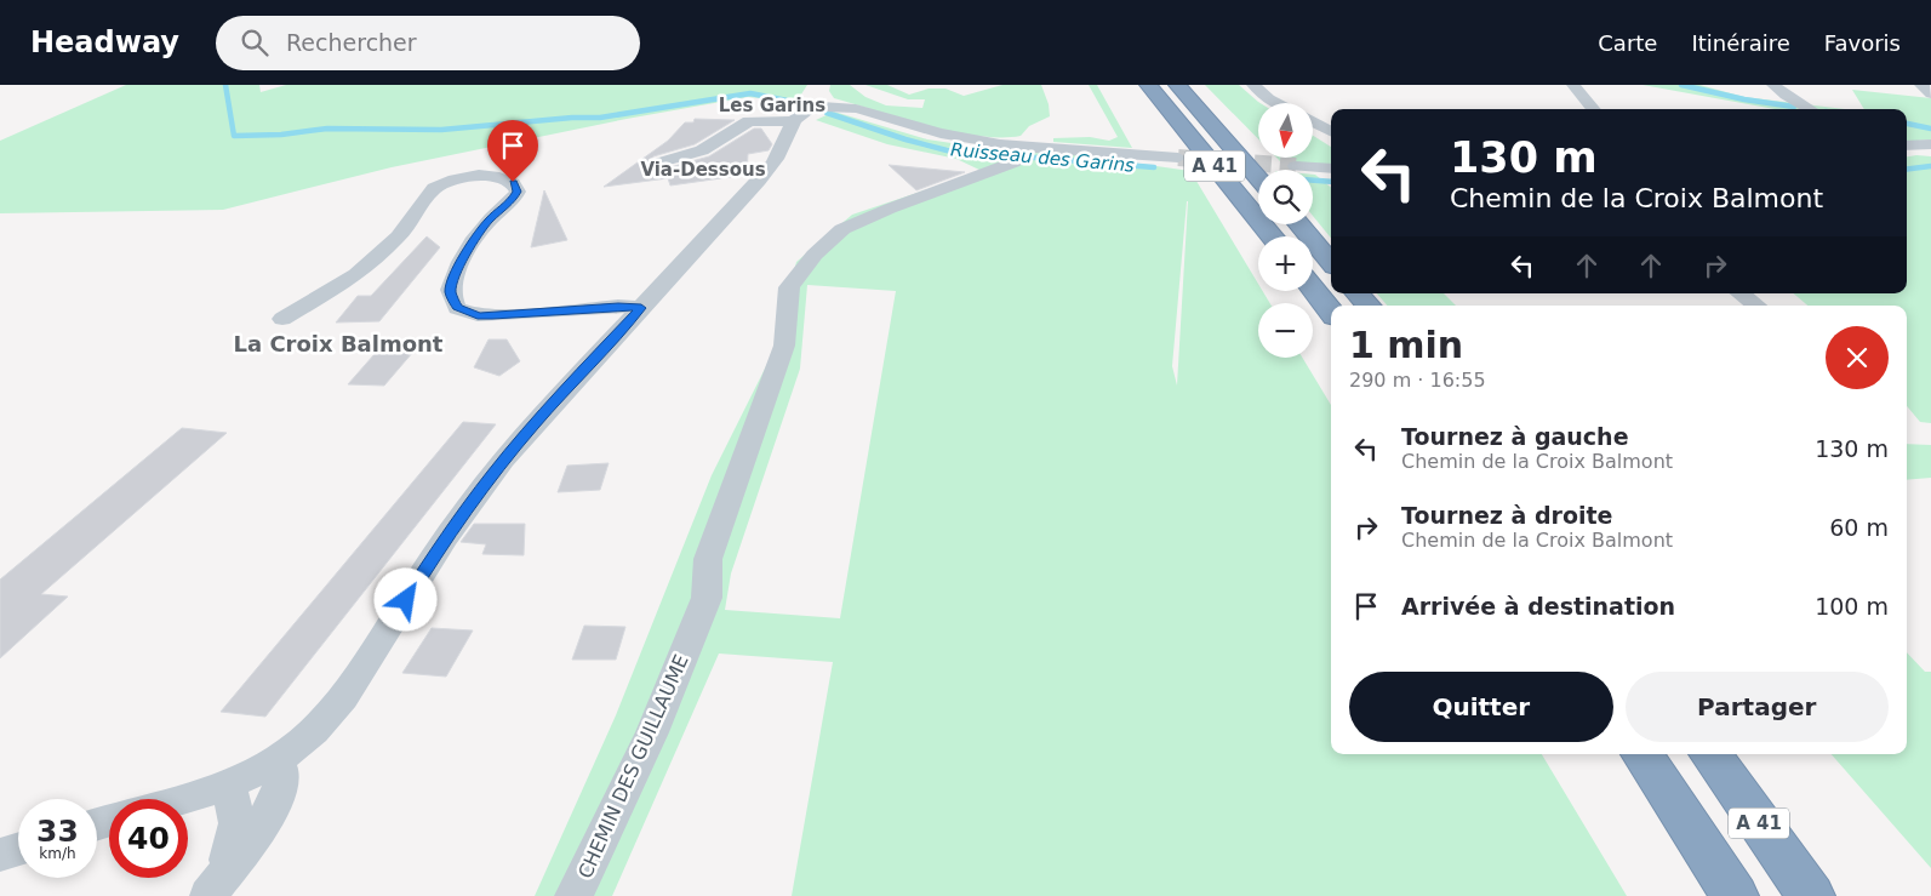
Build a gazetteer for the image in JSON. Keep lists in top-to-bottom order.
{
  "streets": {
    "highway": ["A 41"],
    "street": ["CHEMIN DES GUILLAUME"]
  },
  "districts": ["Les Garins", "Via-Dessous", "La Croix Balmont"],
  "water": ["Ruisseau des Garins"],
  "north": "bottom",
  "page": {
    "header": "Headway",
    "search": "Rechercher",
    "nav": ["Carte", "Itinéraire", "Favoris"],
    "map_buttons": ["+", "−"],
    "turn": ["130 m", "Chemin de la Croix Balmont"],
    "heading": ["1 min", "290 m · 16:55"],
    "list": [
      {
        "name": "Tournez à gauche",
        "note": "Chemin de la Croix Balmont",
        "value": "130 m"
      },
      {
        "name": "Tournez à droite",
        "note": "Chemin de la Croix Balmont",
        "value": "60 m"
      },
      {
        "name": "Arrivée à destination",
        "value": "100 m"
      }
    ],
    "buttons": ["Quitter", "Partager"],
    "speed": "33 km/h",
    "limit": "40"
  }
}
